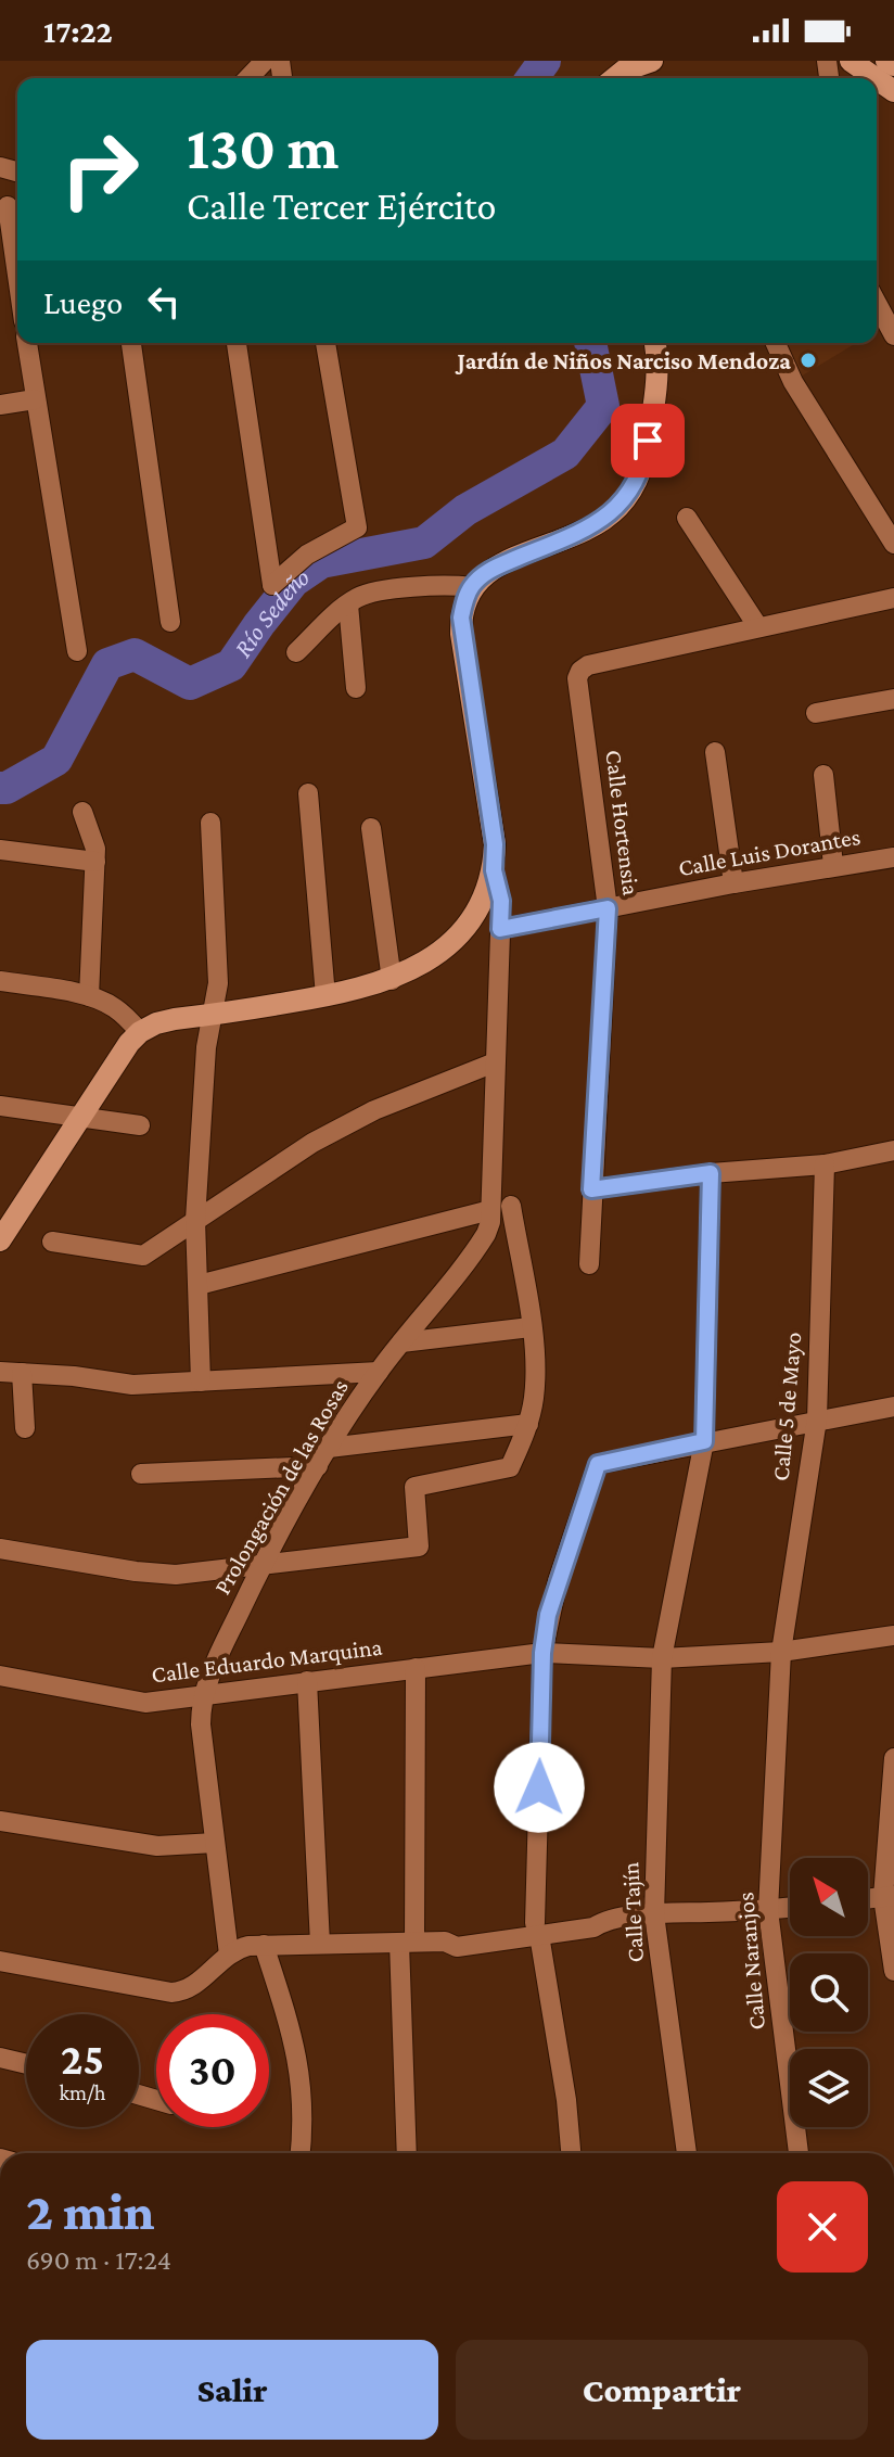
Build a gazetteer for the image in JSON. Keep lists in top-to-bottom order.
{
  "streets": {
    "street": [
      "Calle Hortensia",
      "Calle Luis Dorantes",
      "Calle 5 de Mayo",
      "Prolongación de las Rosas",
      "Calle Eduardo Marquina",
      "Calle Tajín",
      "Calle Naranjos"
    ]
  },
  "crossings": [
    ["Calle Hortensia", "Calle Luis Dorantes"],
    ["Calle Luis Dorantes", "Prolongación de las Rosas"],
    ["Calle 5 de Mayo", "Calle Eduardo Marquina"],
    ["Calle 5 de Mayo", "Calle Naranjos"],
    ["Prolongación de las Rosas", "Calle Eduardo Marquina"],
    ["Calle Eduardo Marquina", "Calle Tajín"],
    ["Calle Eduardo Marquina", "Calle Naranjos"]
  ],
  "water": ["Río Sedeño"],
  "places": ["Jardín de Niños Narciso Mendoza"],
  "north": "top left",
  "page": {
    "status": "17:22",
    "turn": ["130 m", "Calle Tercer Ejército"],
    "then": "Luego",
    "speed": "25 km/h",
    "limit": "30",
    "heading": ["2 min", "690 m · 17:24"],
    "buttons": ["Salir", "Compartir"]
  }
}
